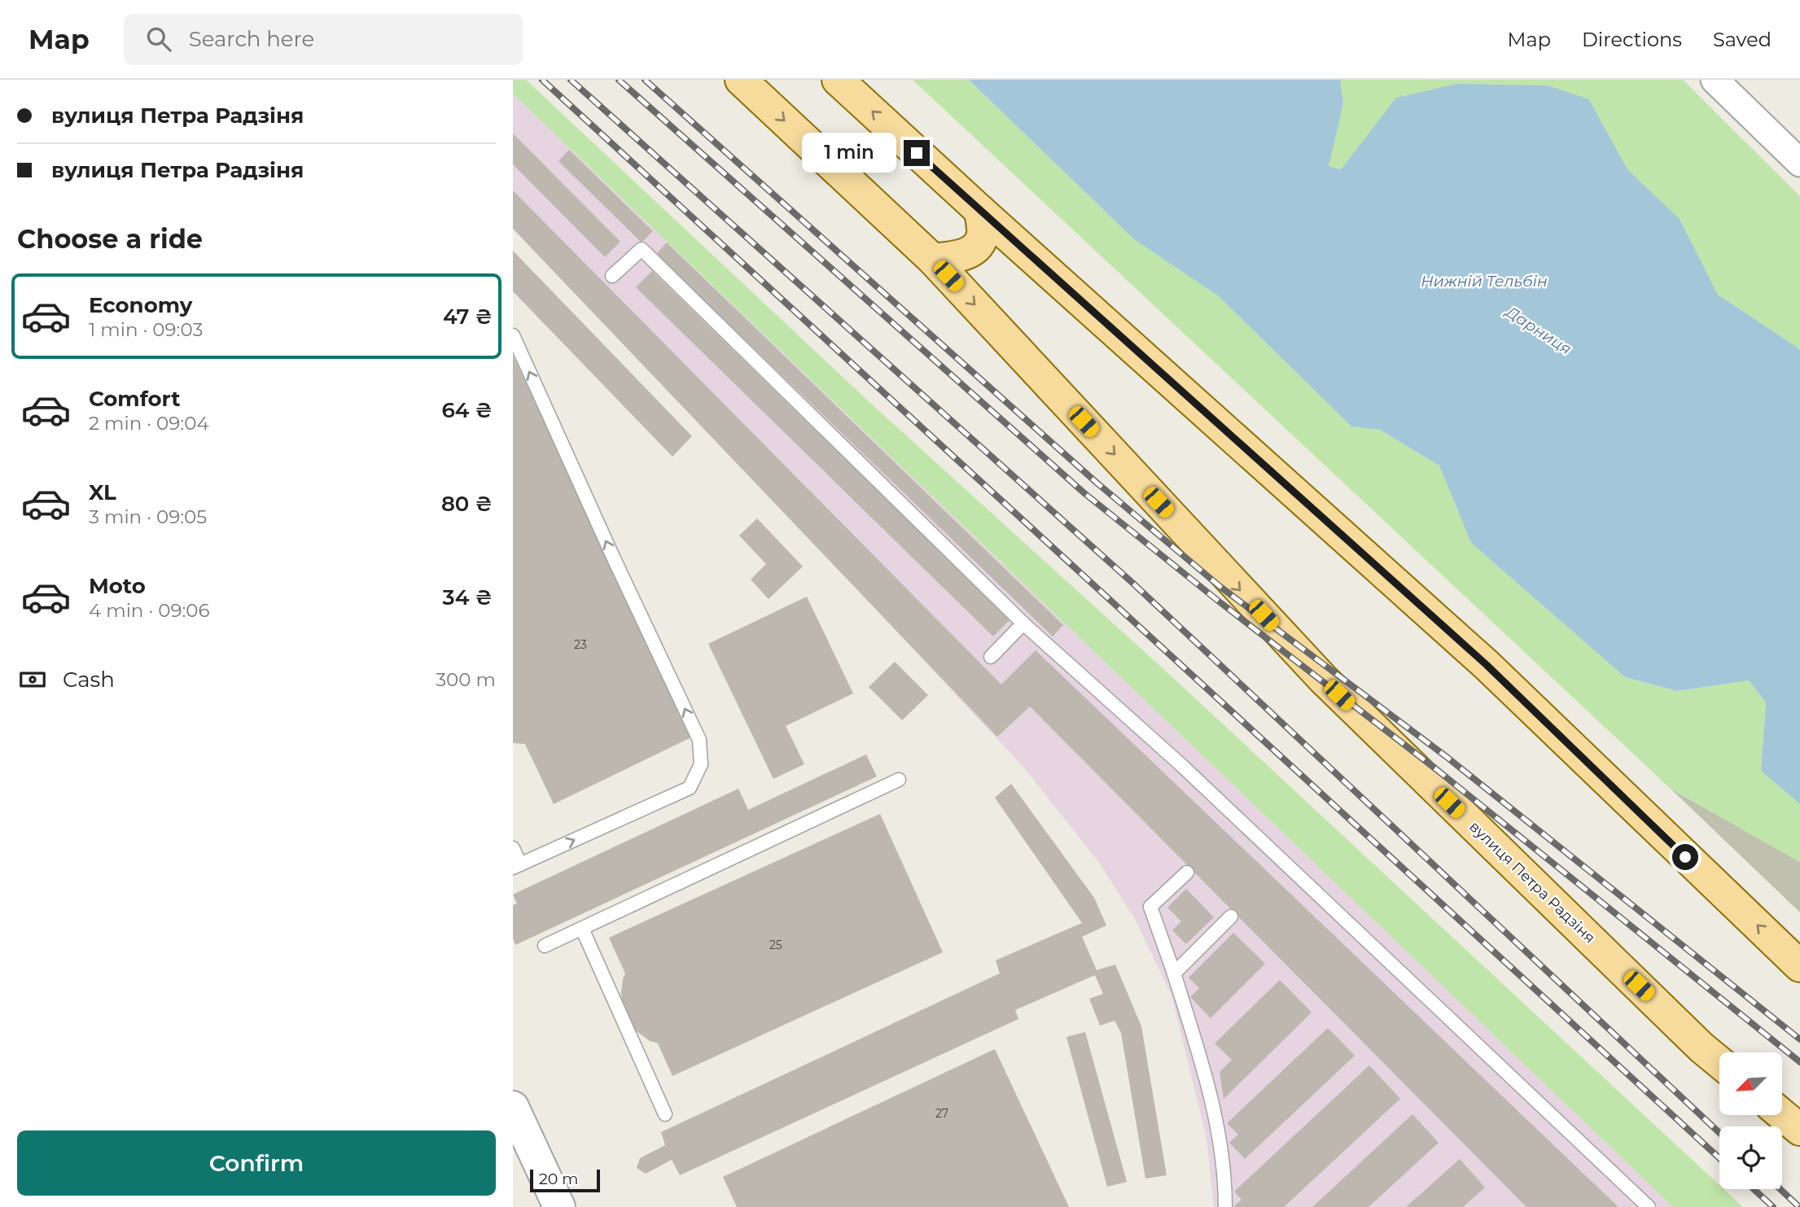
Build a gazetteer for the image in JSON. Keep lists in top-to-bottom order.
{
  "streets": {
    "main road": ["вулиця Петра Радзіня"]
  },
  "water": ["Нижній Тельбін", "Дарниця"],
  "house_numbers": ["23", "25", "27"],
  "scale_bar": "20 m",
  "north": "bottom left",
  "page": {
    "header": "Map",
    "search": "Search here",
    "nav": ["Map", "Directions", "Saved"],
    "banner": ["вулиця Петра Радзіня", "вулиця Петра Радзіня"],
    "bubble": "1 min",
    "heading": "Choose a ride",
    "list": [
      {
        "name": "Economy",
        "note": "1 min · 09:03",
        "value": "47 ₴"
      },
      {
        "name": "Comfort",
        "note": "2 min · 09:04",
        "value": "64 ₴"
      },
      {
        "name": "XL",
        "note": "3 min · 09:05",
        "value": "80 ₴"
      },
      {
        "name": "Moto",
        "note": "4 min · 09:06",
        "value": "34 ₴"
      }
    ],
    "pay": ["Cash", "300 m"],
    "buttons": "Confirm",
    "scale": "20 m"
  }
}
